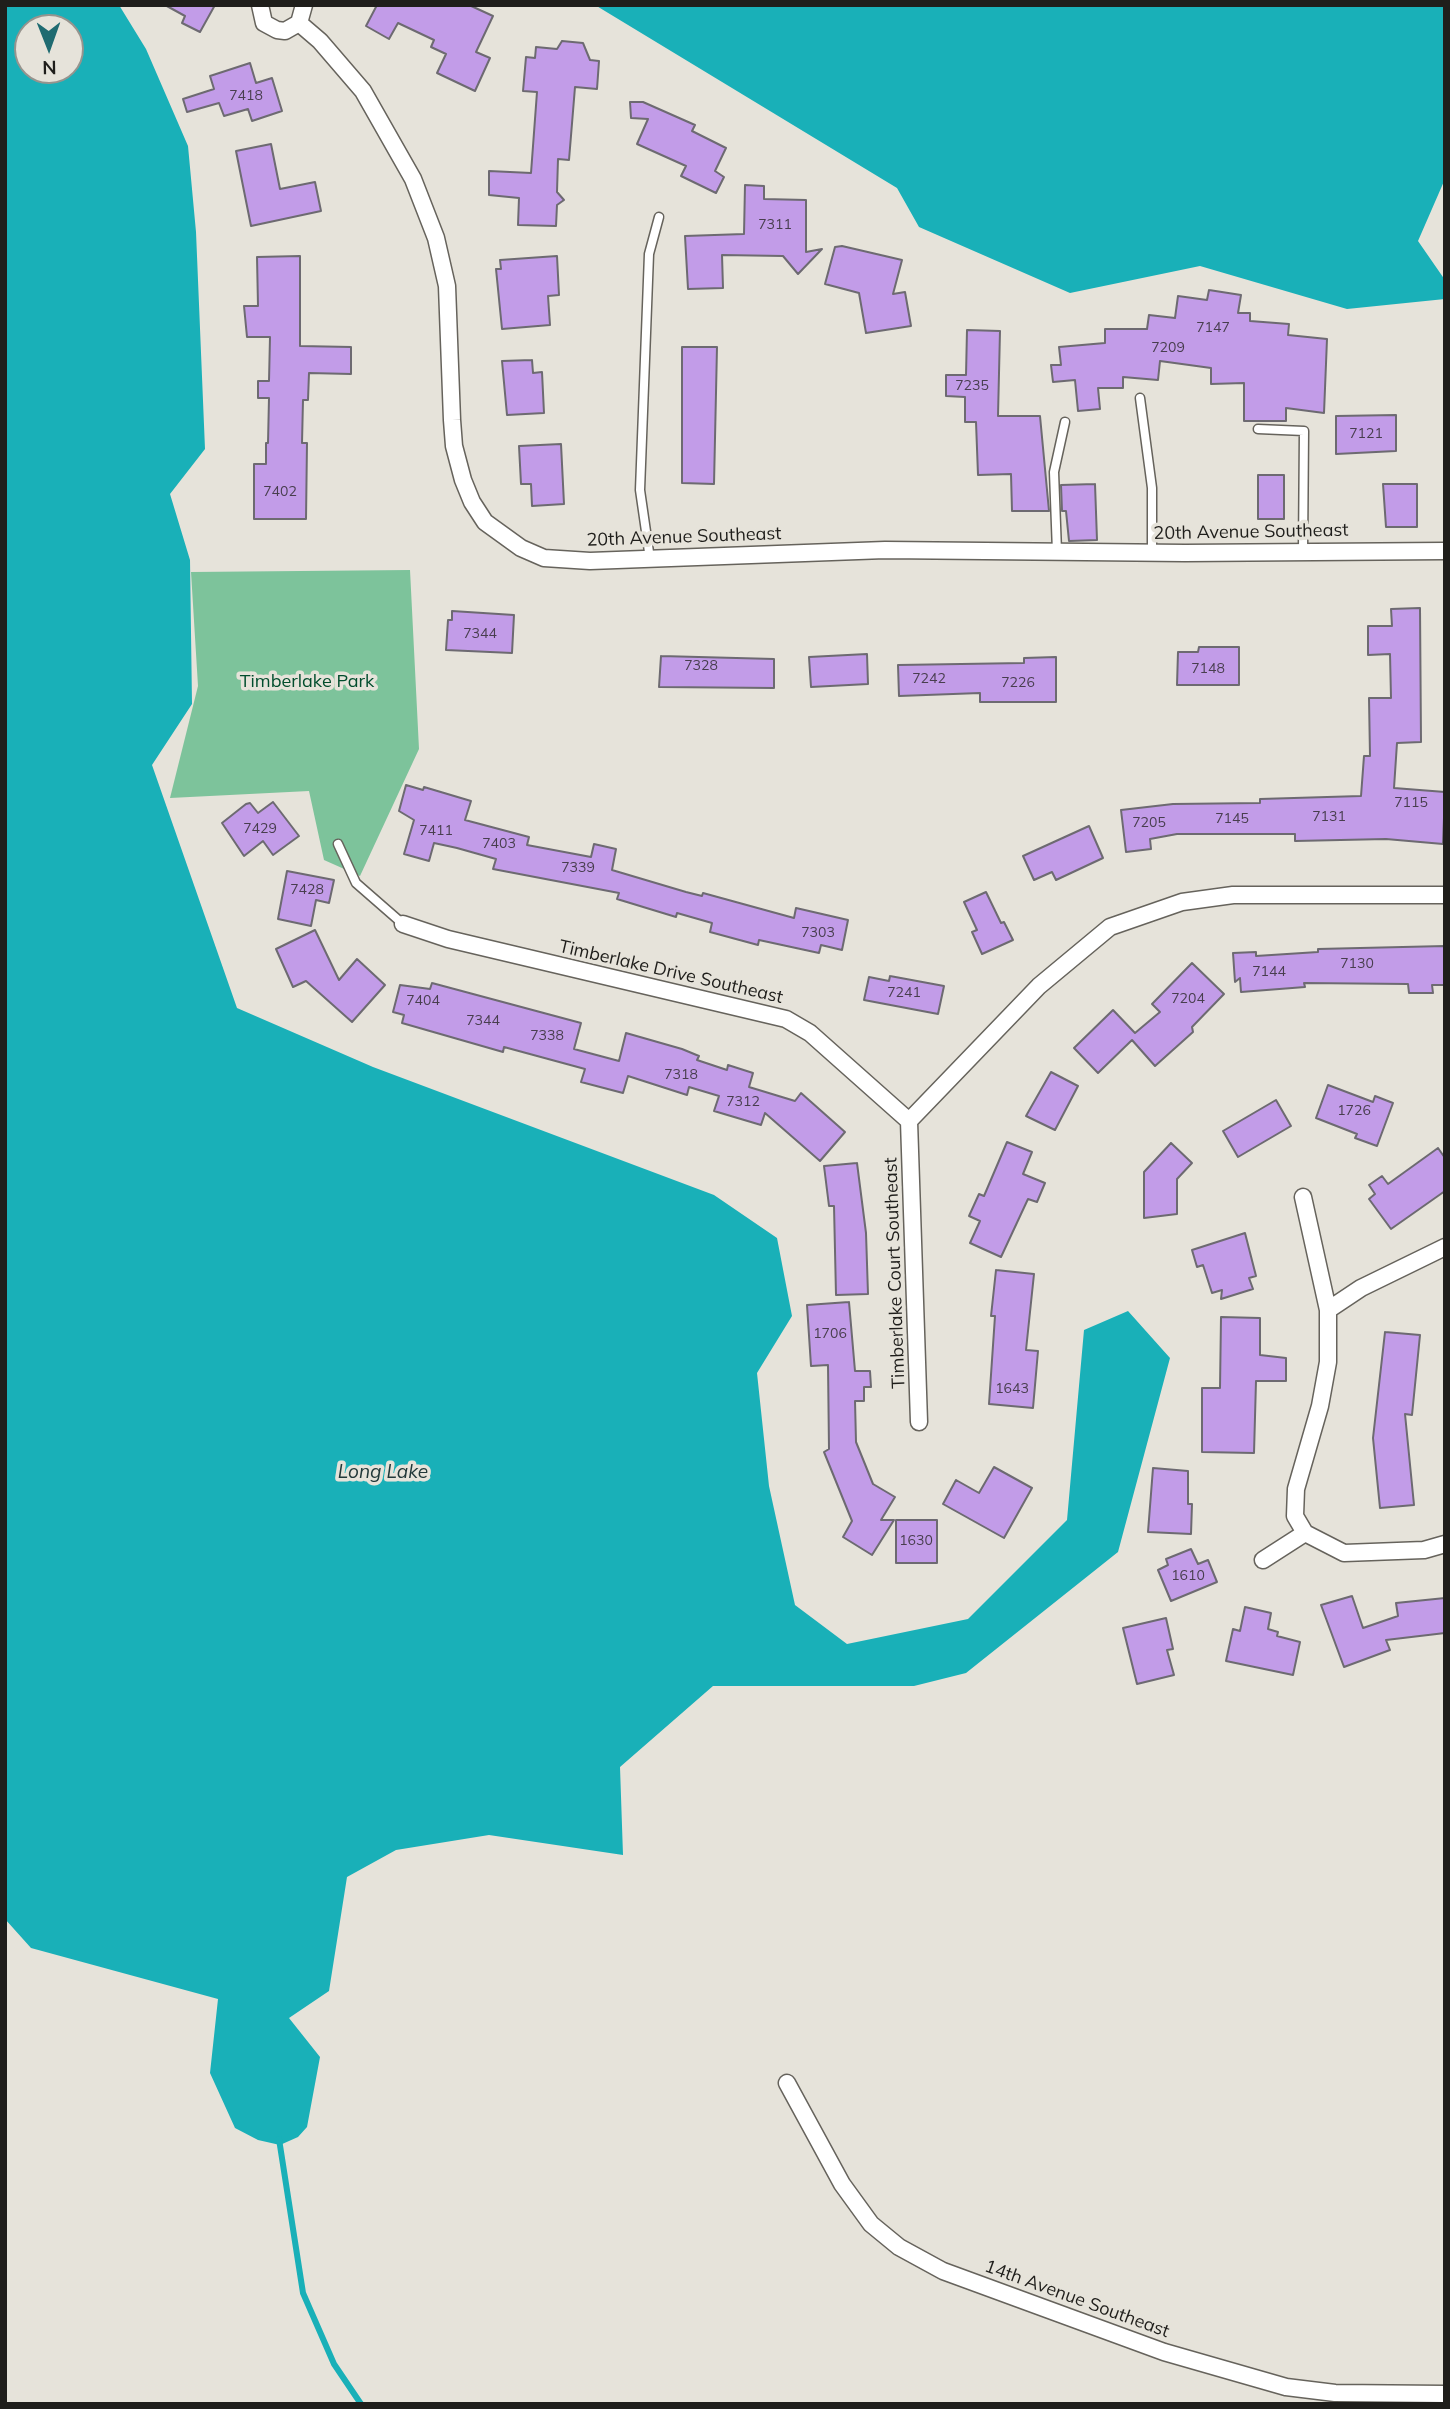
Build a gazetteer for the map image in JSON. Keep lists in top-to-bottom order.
{
  "streets": {
    "street": [
      "20th Avenue Southeast",
      "Timberlake Drive Southeast",
      "Timberlake Court Southeast",
      "14th Avenue Southeast"
    ]
  },
  "crossings": [
    ["Timberlake Drive Southeast", "Timberlake Court Southeast"]
  ],
  "water": ["Long Lake"],
  "parks": ["Timberlake Park"],
  "house_numbers": [
    "7418",
    "7311",
    "7147",
    "7209",
    "7235",
    "7121",
    "7402",
    "7344",
    "7328",
    "7148",
    "7242",
    "7226",
    "7115",
    "7131",
    "7145",
    "7205",
    "7429",
    "7411",
    "7403",
    "7339",
    "7428",
    "7303",
    "7130",
    "7144",
    "7241",
    "7204",
    "7404",
    "7344",
    "7338",
    "7318",
    "7312",
    "1726",
    "1706",
    "1643",
    "1630",
    "1610"
  ],
  "north": "bottom"
}
